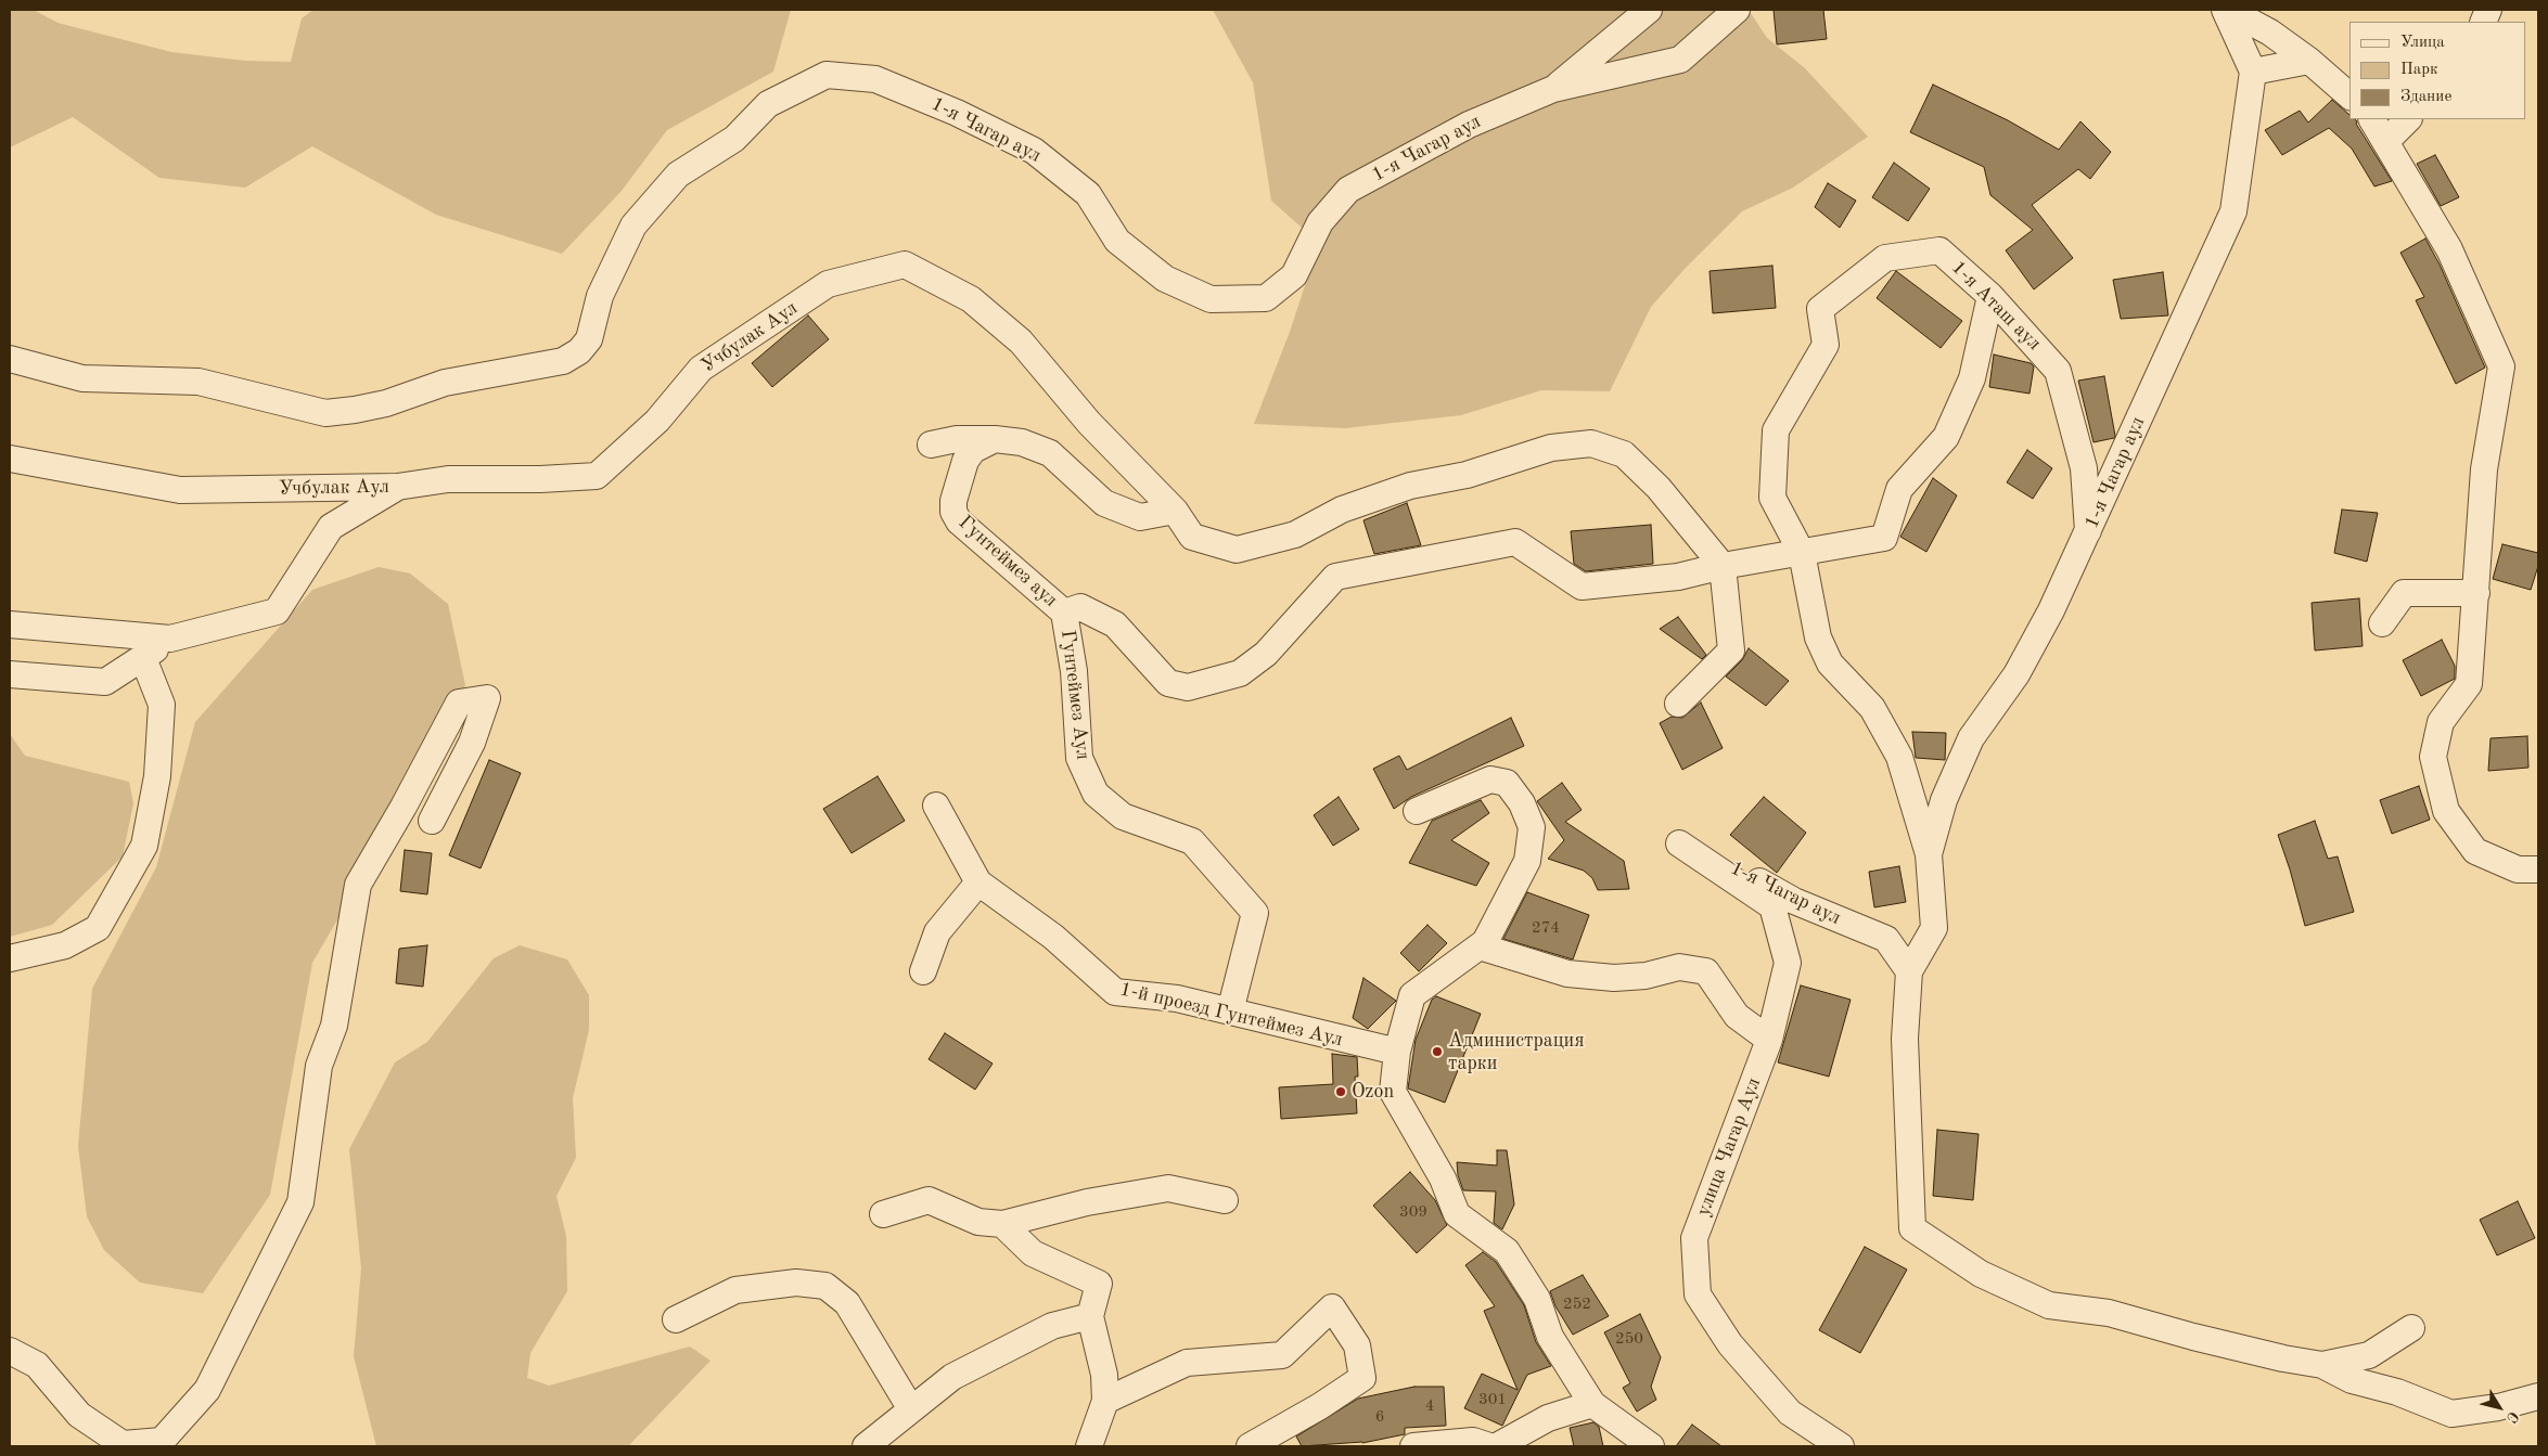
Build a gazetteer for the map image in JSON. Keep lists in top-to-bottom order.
{
  "streets": {
    "street": [
      "1-я Чагар аул",
      "1-я Аташ аул",
      "Учбулак Аул",
      "Гунтеймез аул",
      "Гунтеймез Аул",
      "1-й проезд Гунтеймез Аул",
      "улица Чагар Аул"
    ]
  },
  "crossings": [
    ["1-я Чагар аул", "1-я Аташ аул"],
    ["1-я Чагар аул", "улица Чагар Аул"],
    ["Гунтеймез аул", "Гунтеймез Аул"],
    ["Гунтеймез Аул", "1-й проезд Гунтеймез Аул"]
  ],
  "places": ["Администрация тарки", "Ozon"],
  "house_numbers": [
    "274",
    "309",
    "252",
    "250",
    "301",
    "4",
    "6"
  ],
  "legend": ["Улица", "Парк", "Здание"],
  "north": "bottom right"
}
